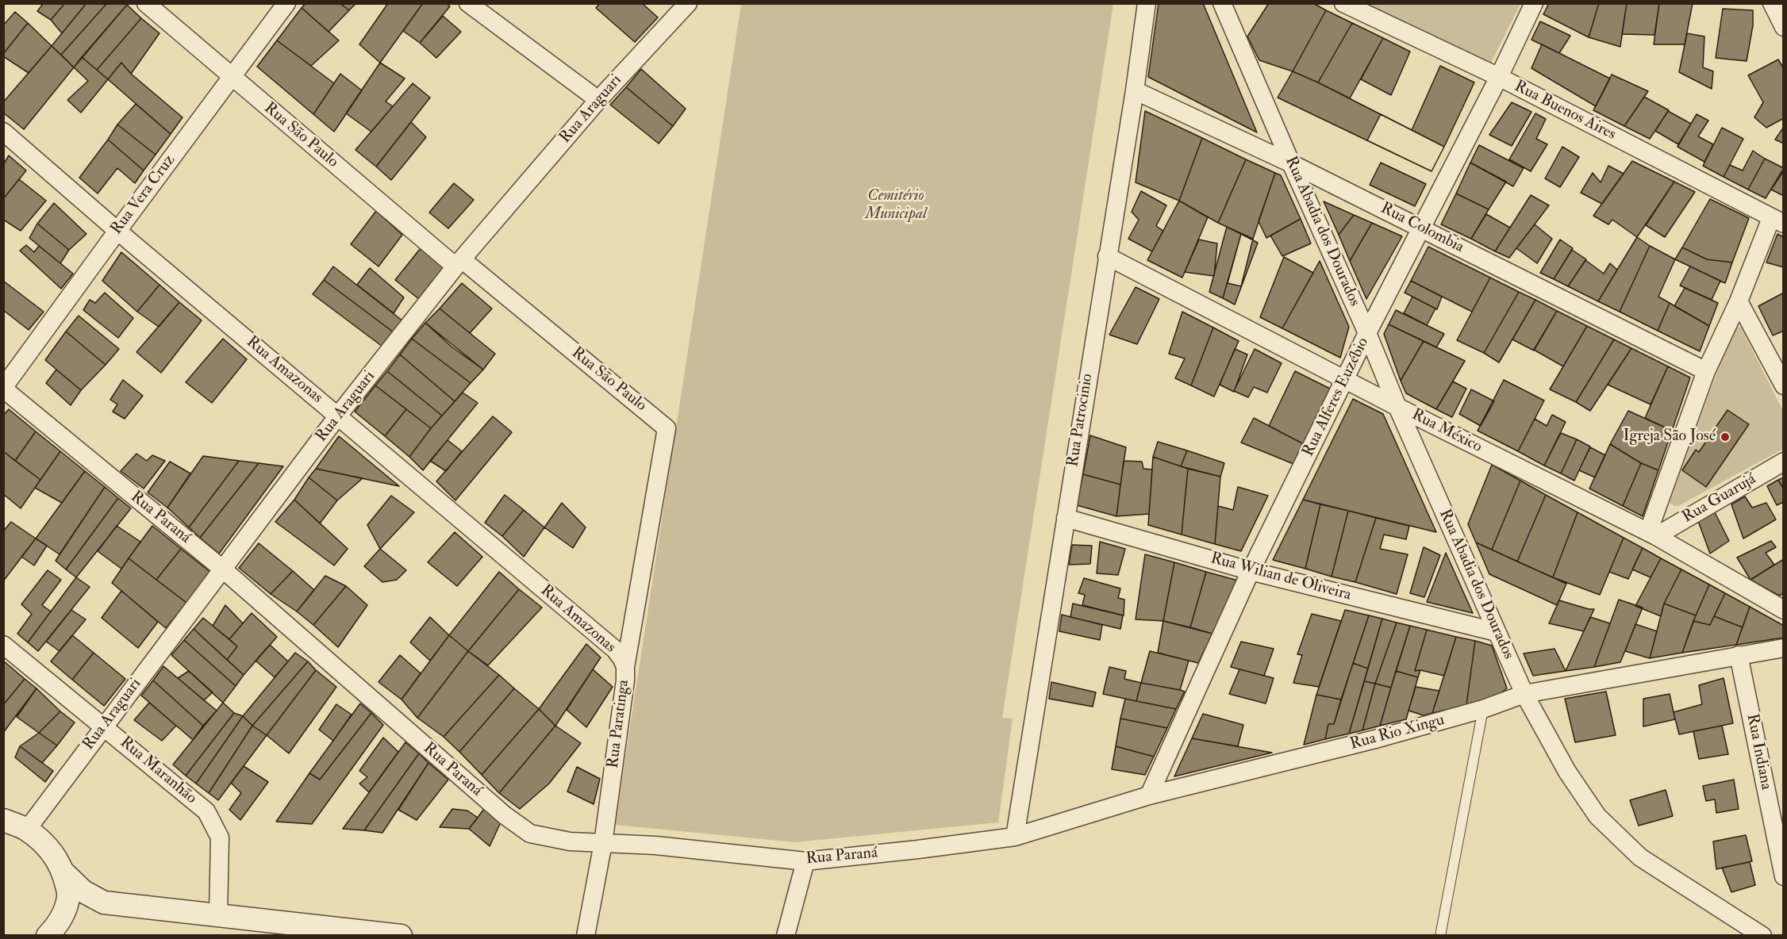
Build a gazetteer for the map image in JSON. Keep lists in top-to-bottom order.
{
  "streets": {
    "street": [
      "Rua Araguari",
      "Rua Buenos Aires",
      "Rua São Paulo",
      "Rua Vera Cruz",
      "Rua Colombia",
      "Rua Abadia dos Dourados",
      "Rua Amazonas",
      "Rua Alferes Euzébio",
      "Rua Patrocinio",
      "Rua México",
      "Rua Guarujá",
      "Rua Paraná",
      "Rua Wilian de Oliveira",
      "Rua Paratinga",
      "Rua Rio Xingu",
      "Rua Indiana",
      "Rua Maranhão"
    ]
  },
  "crossings": [
    ["Rua Araguari", "Rua São Paulo"],
    ["Rua Araguari", "Rua Amazonas"],
    ["Rua Araguari", "Rua Paraná"],
    ["Rua Araguari", "Rua Maranhão"],
    ["Rua Buenos Aires", "Rua Alferes Euzébio"],
    ["Rua São Paulo", "Rua Vera Cruz"],
    ["Rua São Paulo", "Rua Paratinga"],
    ["Rua Vera Cruz", "Rua Amazonas"],
    ["Rua Vera Cruz", "Rua Paraná"],
    ["Rua Colombia", "Rua Abadia dos Dourados"],
    ["Rua Colombia", "Rua Alferes Euzébio"],
    ["Rua Colombia", "Rua Patrocinio"],
    ["Rua Abadia dos Dourados", "Rua Alferes Euzébio"],
    ["Rua Abadia dos Dourados", "Rua México"],
    ["Rua Abadia dos Dourados", "Rua Wilian de Oliveira"],
    ["Rua Abadia dos Dourados", "Rua Rio Xingu"],
    ["Rua Amazonas", "Rua Paratinga"],
    ["Rua Alferes Euzébio", "Rua México"],
    ["Rua Alferes Euzébio", "Rua Wilian de Oliveira"],
    ["Rua Alferes Euzébio", "Rua Rio Xingu"],
    ["Rua Patrocinio", "Rua México"],
    ["Rua Patrocinio", "Rua Paraná"],
    ["Rua Patrocinio", "Rua Wilian de Oliveira"],
    ["Rua Patrocinio", "Rua Rio Xingu"],
    ["Rua México", "Rua Guarujá"],
    ["Rua Paraná", "Rua Paratinga"],
    ["Rua Paraná", "Rua Rio Xingu"],
    ["Rua Rio Xingu", "Rua Indiana"]
  ],
  "parks": ["Cemitério Municipal"],
  "places": ["Igreja São José"]
}
